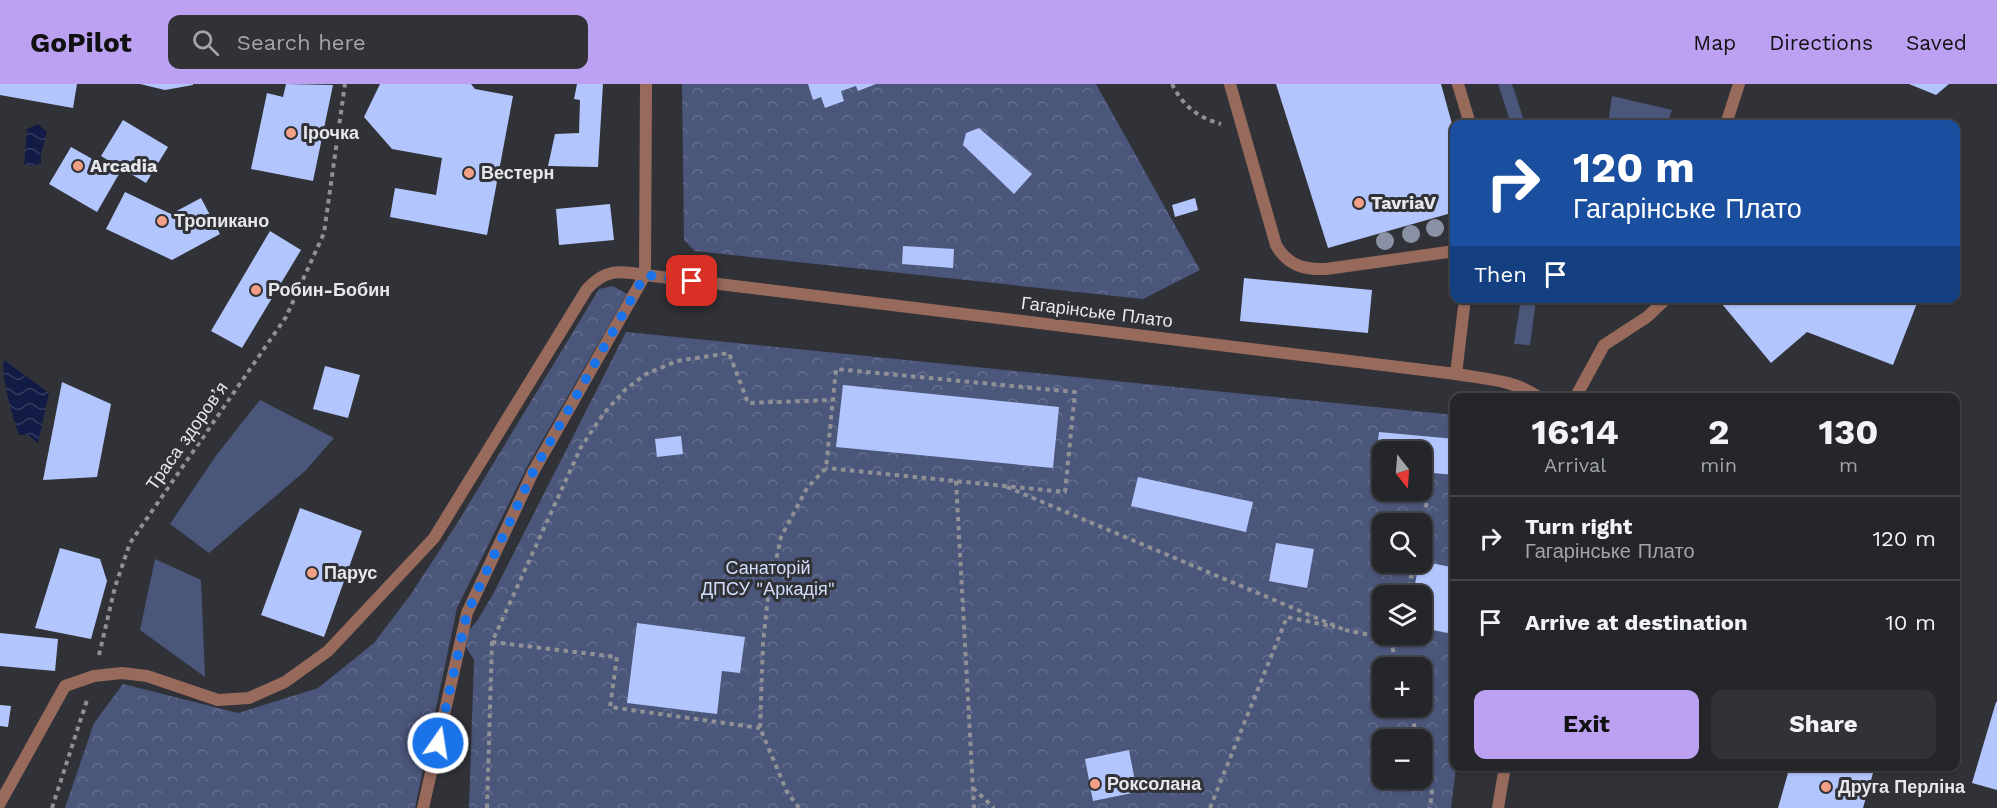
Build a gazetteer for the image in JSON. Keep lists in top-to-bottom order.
{
  "streets": {
    "street": ["Гагарінське Плато"],
    "path": ["Траса здоров’я"]
  },
  "crossings": [
    ["Гагарінське Плато", "Траса здоров’я"]
  ],
  "parks": ["Санаторій ДПСУ \"Аркадія\""],
  "places": [
    "Ірочка",
    "Arcadia",
    "Вестерн",
    "TavriaV",
    "Тропикано",
    "Робин-Бобин",
    "Парус",
    "Роксолана",
    "Друга Перліна"
  ],
  "north": "bottom",
  "page": {
    "header": "GoPilot",
    "search": "Search here",
    "nav": ["Map", "Directions", "Saved"],
    "turn": ["120 m", "Гагарінське Плато"],
    "then": "Then",
    "eta": [
      "16:14",
      "Arrival",
      "2",
      "min",
      "130",
      "m"
    ],
    "map_buttons": ["+", "−"],
    "list": [
      {
        "name": "Turn right",
        "note": "Гагарінське Плато",
        "value": "120 m"
      },
      {
        "name": "Arrive at destination",
        "value": "10 m"
      }
    ],
    "buttons": ["Exit", "Share"]
  }
}
